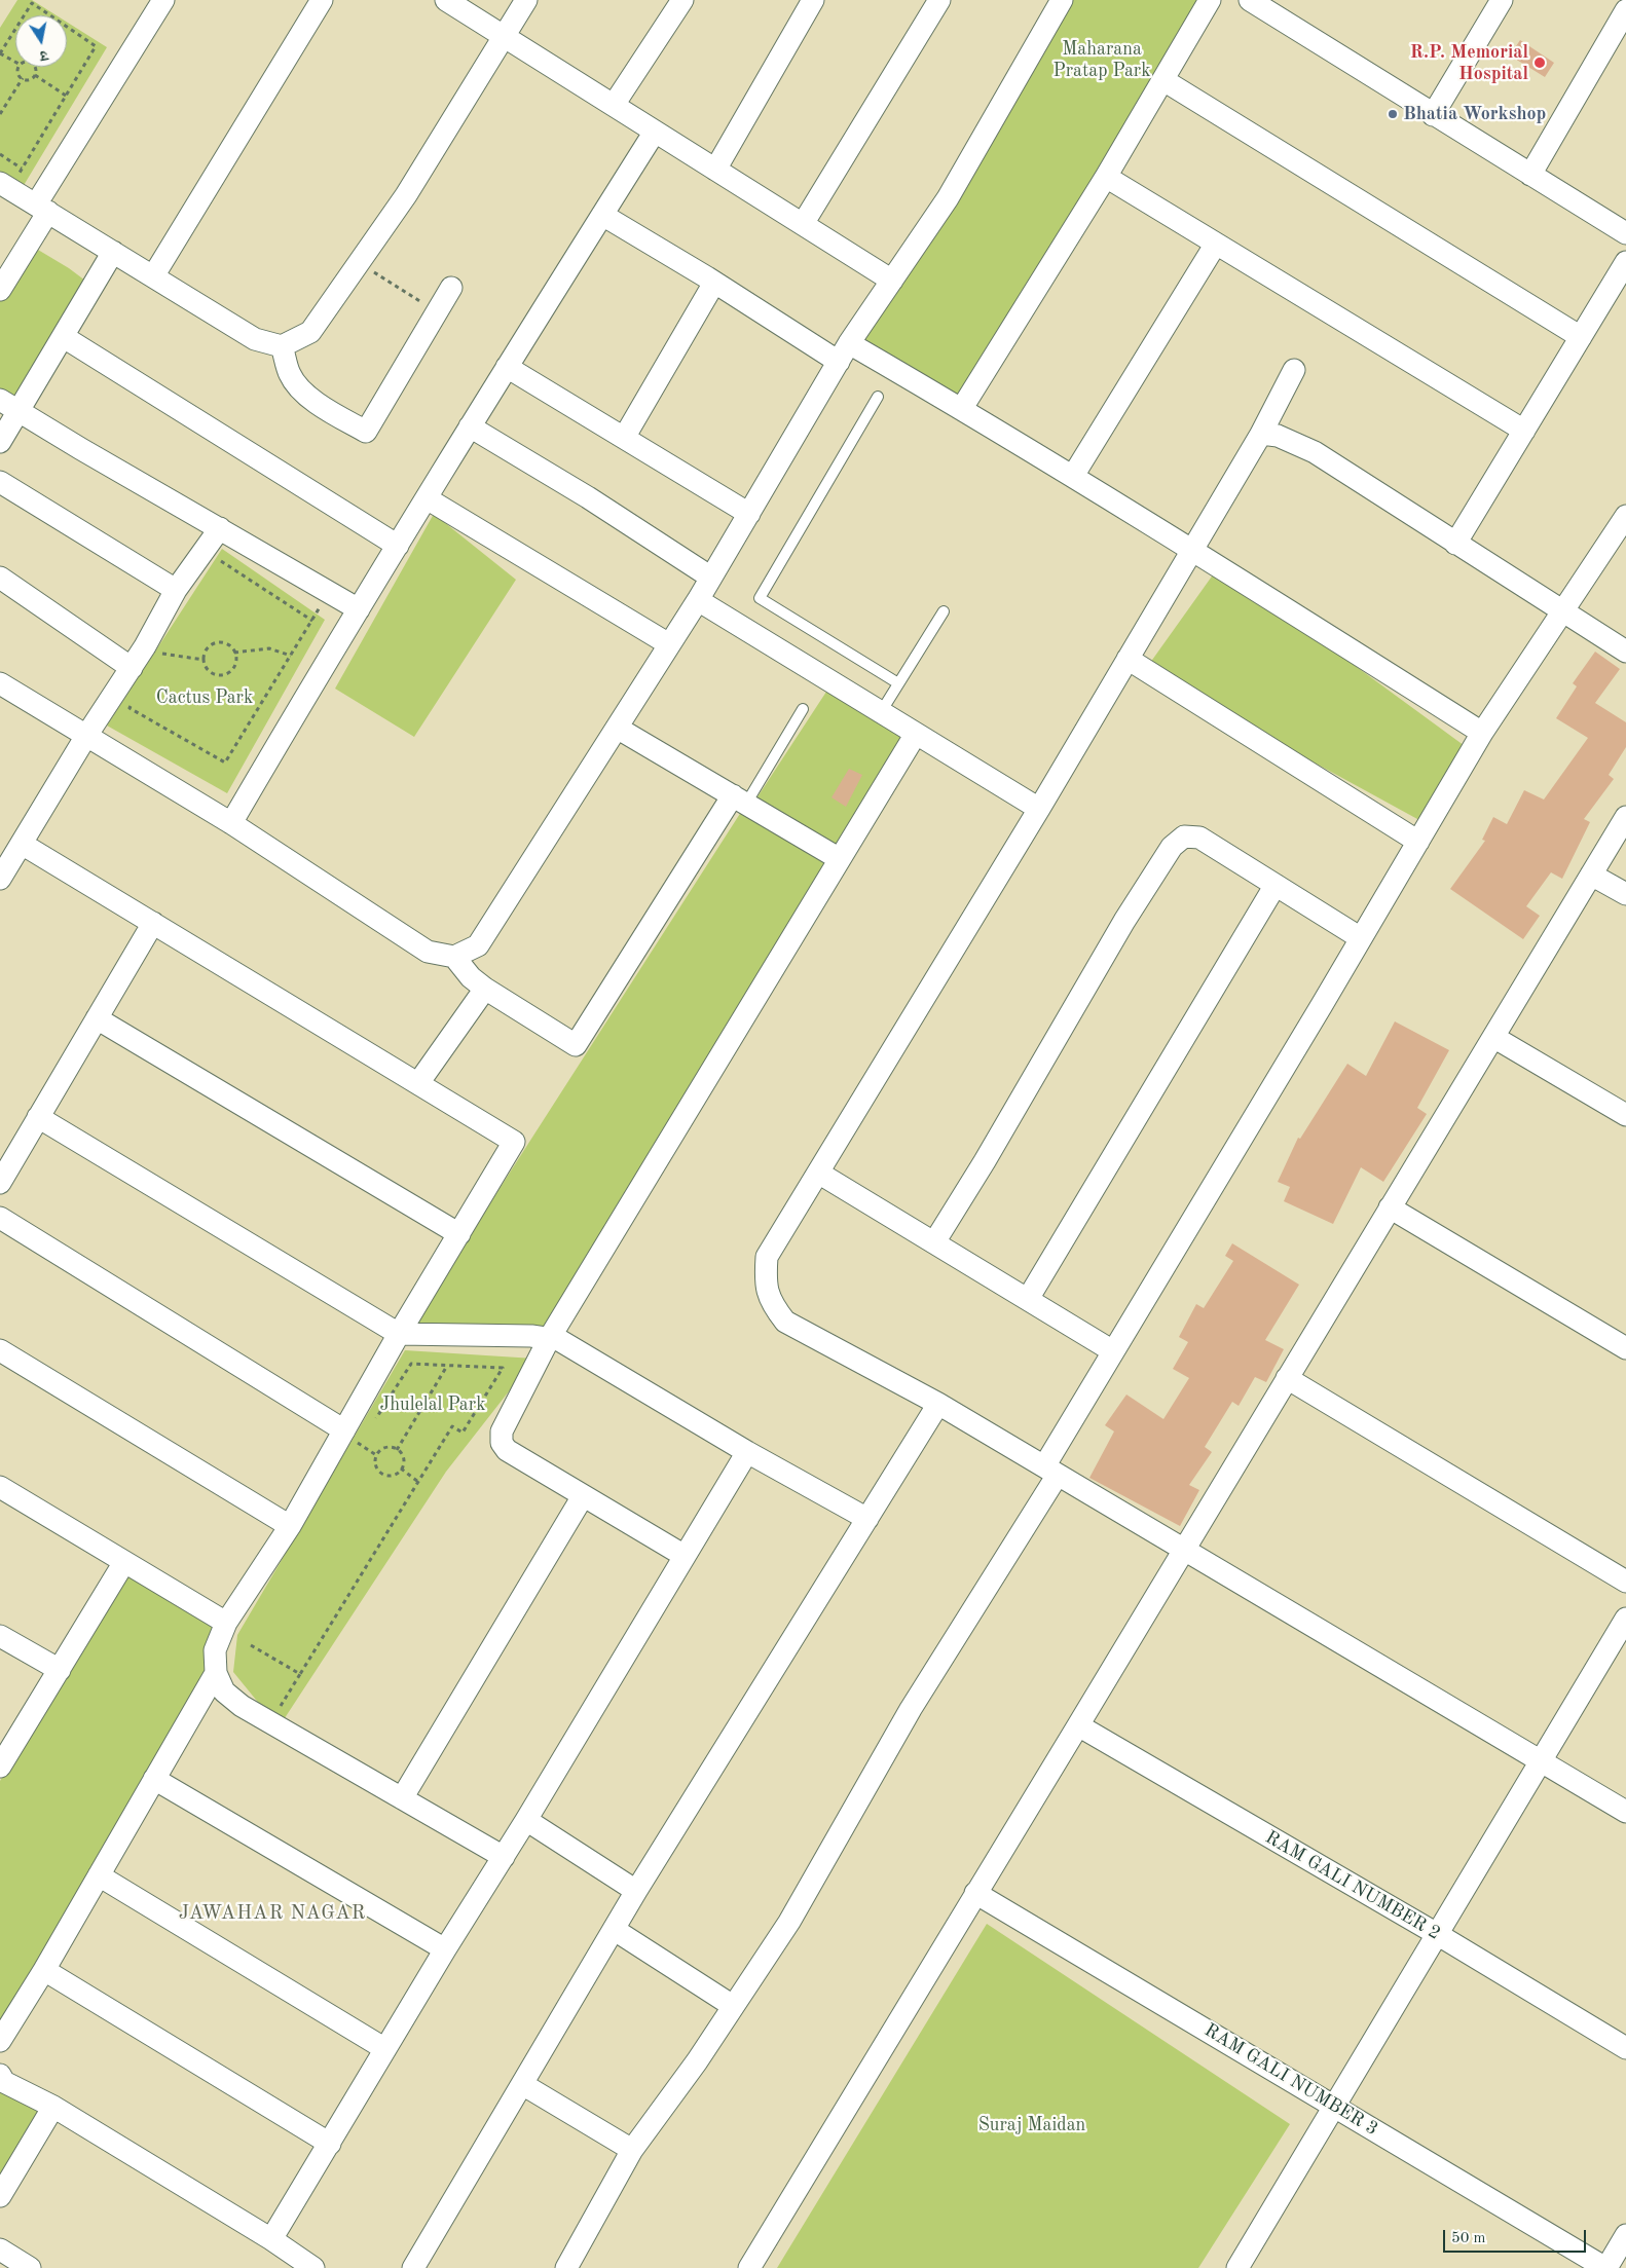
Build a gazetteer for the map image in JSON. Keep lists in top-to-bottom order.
{
  "streets": {
    "street": ["RAM GALI NUMBER 2", "RAM GALI NUMBER 3"]
  },
  "districts": ["JAWAHAR NAGAR"],
  "parks": [
    "Maharana Pratap Park",
    "Cactus Park",
    "Jhulelal Park",
    "Suraj Maidan"
  ],
  "places": ["R.P. Memorial Hospital", "Bhatia Workshop"],
  "scale_bar": "50 m",
  "north": "bottom"
}
